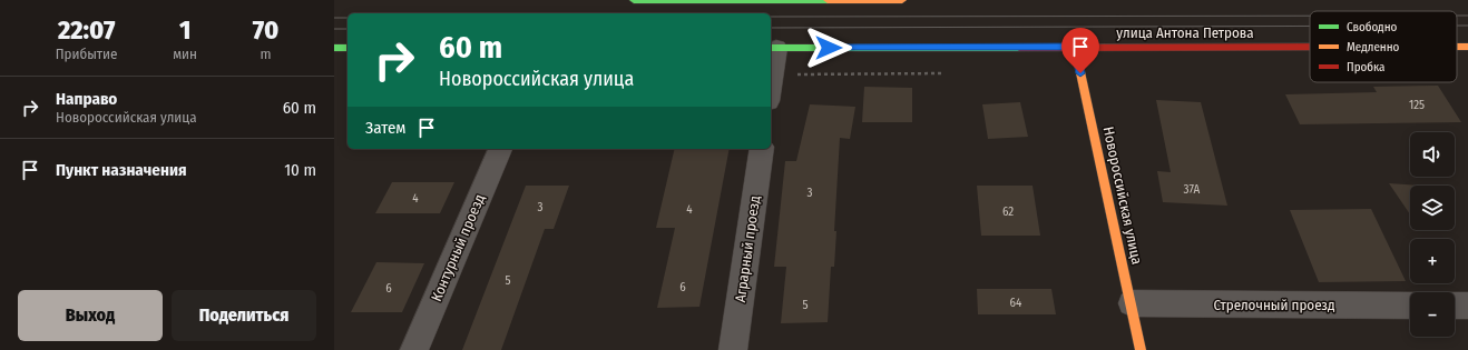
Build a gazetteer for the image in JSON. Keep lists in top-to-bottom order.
{
  "streets": {
    "main road": ["улица Антона Петрова", "Новороссийская улица"],
    "street": ["Контурный проезд", "Аграрный проезд", "Стрелочный проезд"]
  },
  "crossings": [
    ["улица Антона Петрова", "Новороссийская улица"],
    ["Новороссийская улица", "Стрелочный проезд"]
  ],
  "house_numbers": [
    "125",
    "37А",
    "3",
    "4",
    "3",
    "4",
    "62",
    "5",
    "6",
    "6",
    "64",
    "5"
  ],
  "legend": ["Свободно", "Медленно", "Пробка"],
  "page": {
    "eta": [
      "22:07",
      "Прибытие",
      "1",
      "мин",
      "70",
      "m"
    ],
    "turn": ["60 m", "Новороссийская улица"],
    "list": [
      {
        "name": "Направо",
        "note": "Новороссийская улица",
        "value": "60 m"
      },
      {
        "name": "Пункт назначения",
        "value": "10 m"
      }
    ],
    "then": "Затем",
    "map_buttons": ["+", "−"],
    "buttons": ["Выход", "Поделиться"]
  }
}
